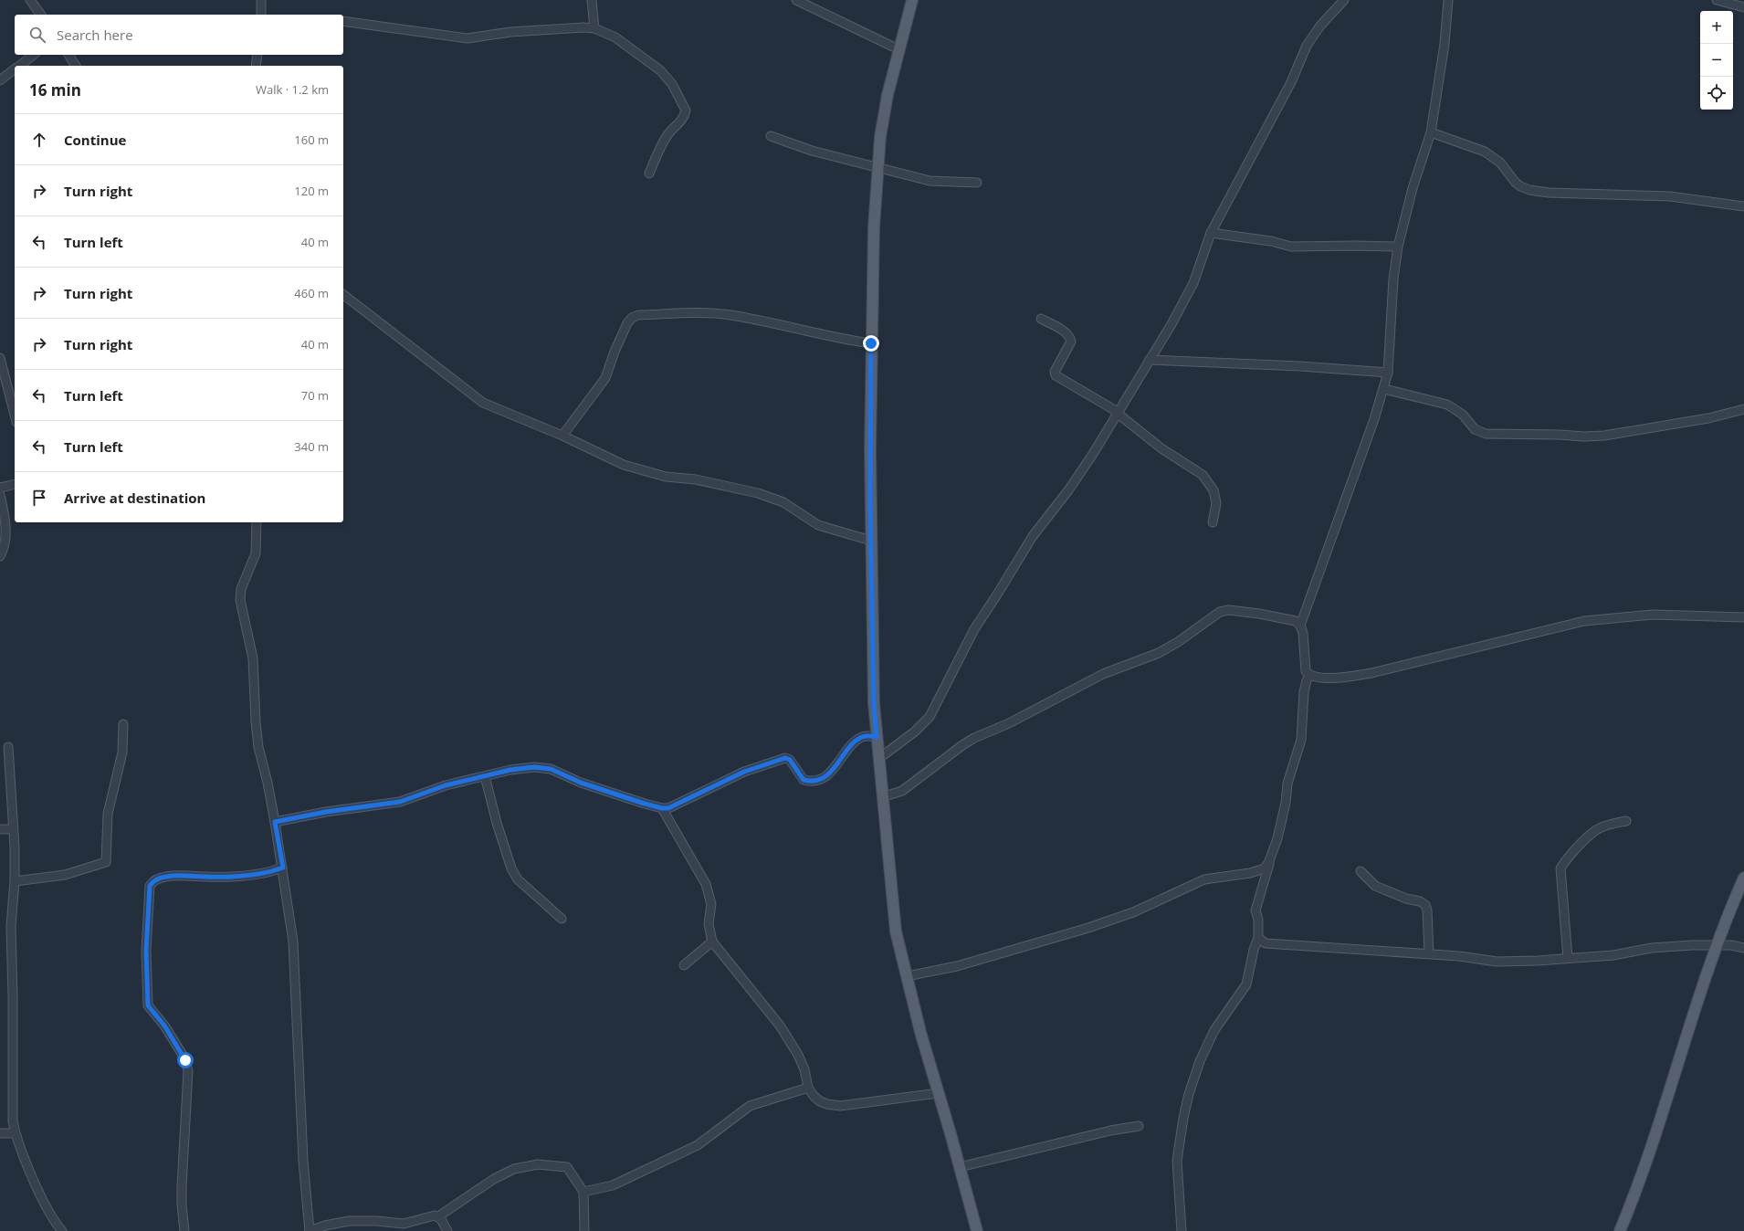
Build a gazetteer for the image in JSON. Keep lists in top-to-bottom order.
{
  "page": {
    "map_buttons": ["+", "−"],
    "search": "Search here",
    "heading": ["16 min", "Walk · 1.2 km"],
    "list": [
      ["Continue", "160 m"],
      ["Turn right", "120 m"],
      ["Turn left", "40 m"],
      ["Turn right", "460 m"],
      ["Turn right", "40 m"],
      ["Turn left", "70 m"],
      ["Turn left", "340 m"],
      "Arrive at destination"
    ]
  }
}
